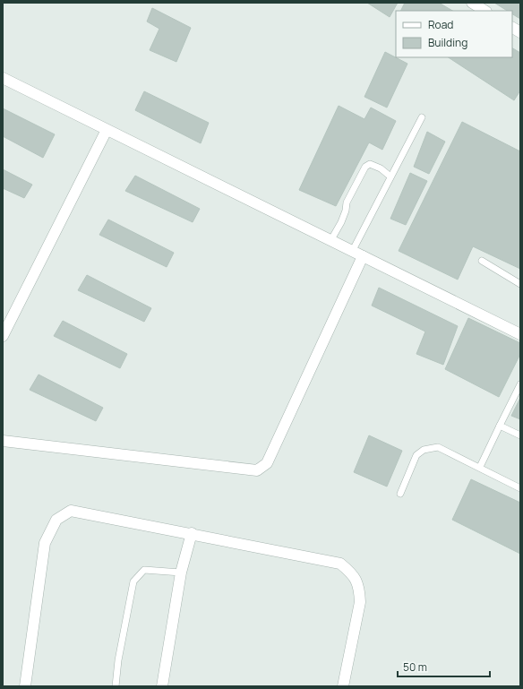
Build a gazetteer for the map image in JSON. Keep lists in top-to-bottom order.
{
  "legend": ["Road", "Building"],
  "scale_bar": "50 m"
}
